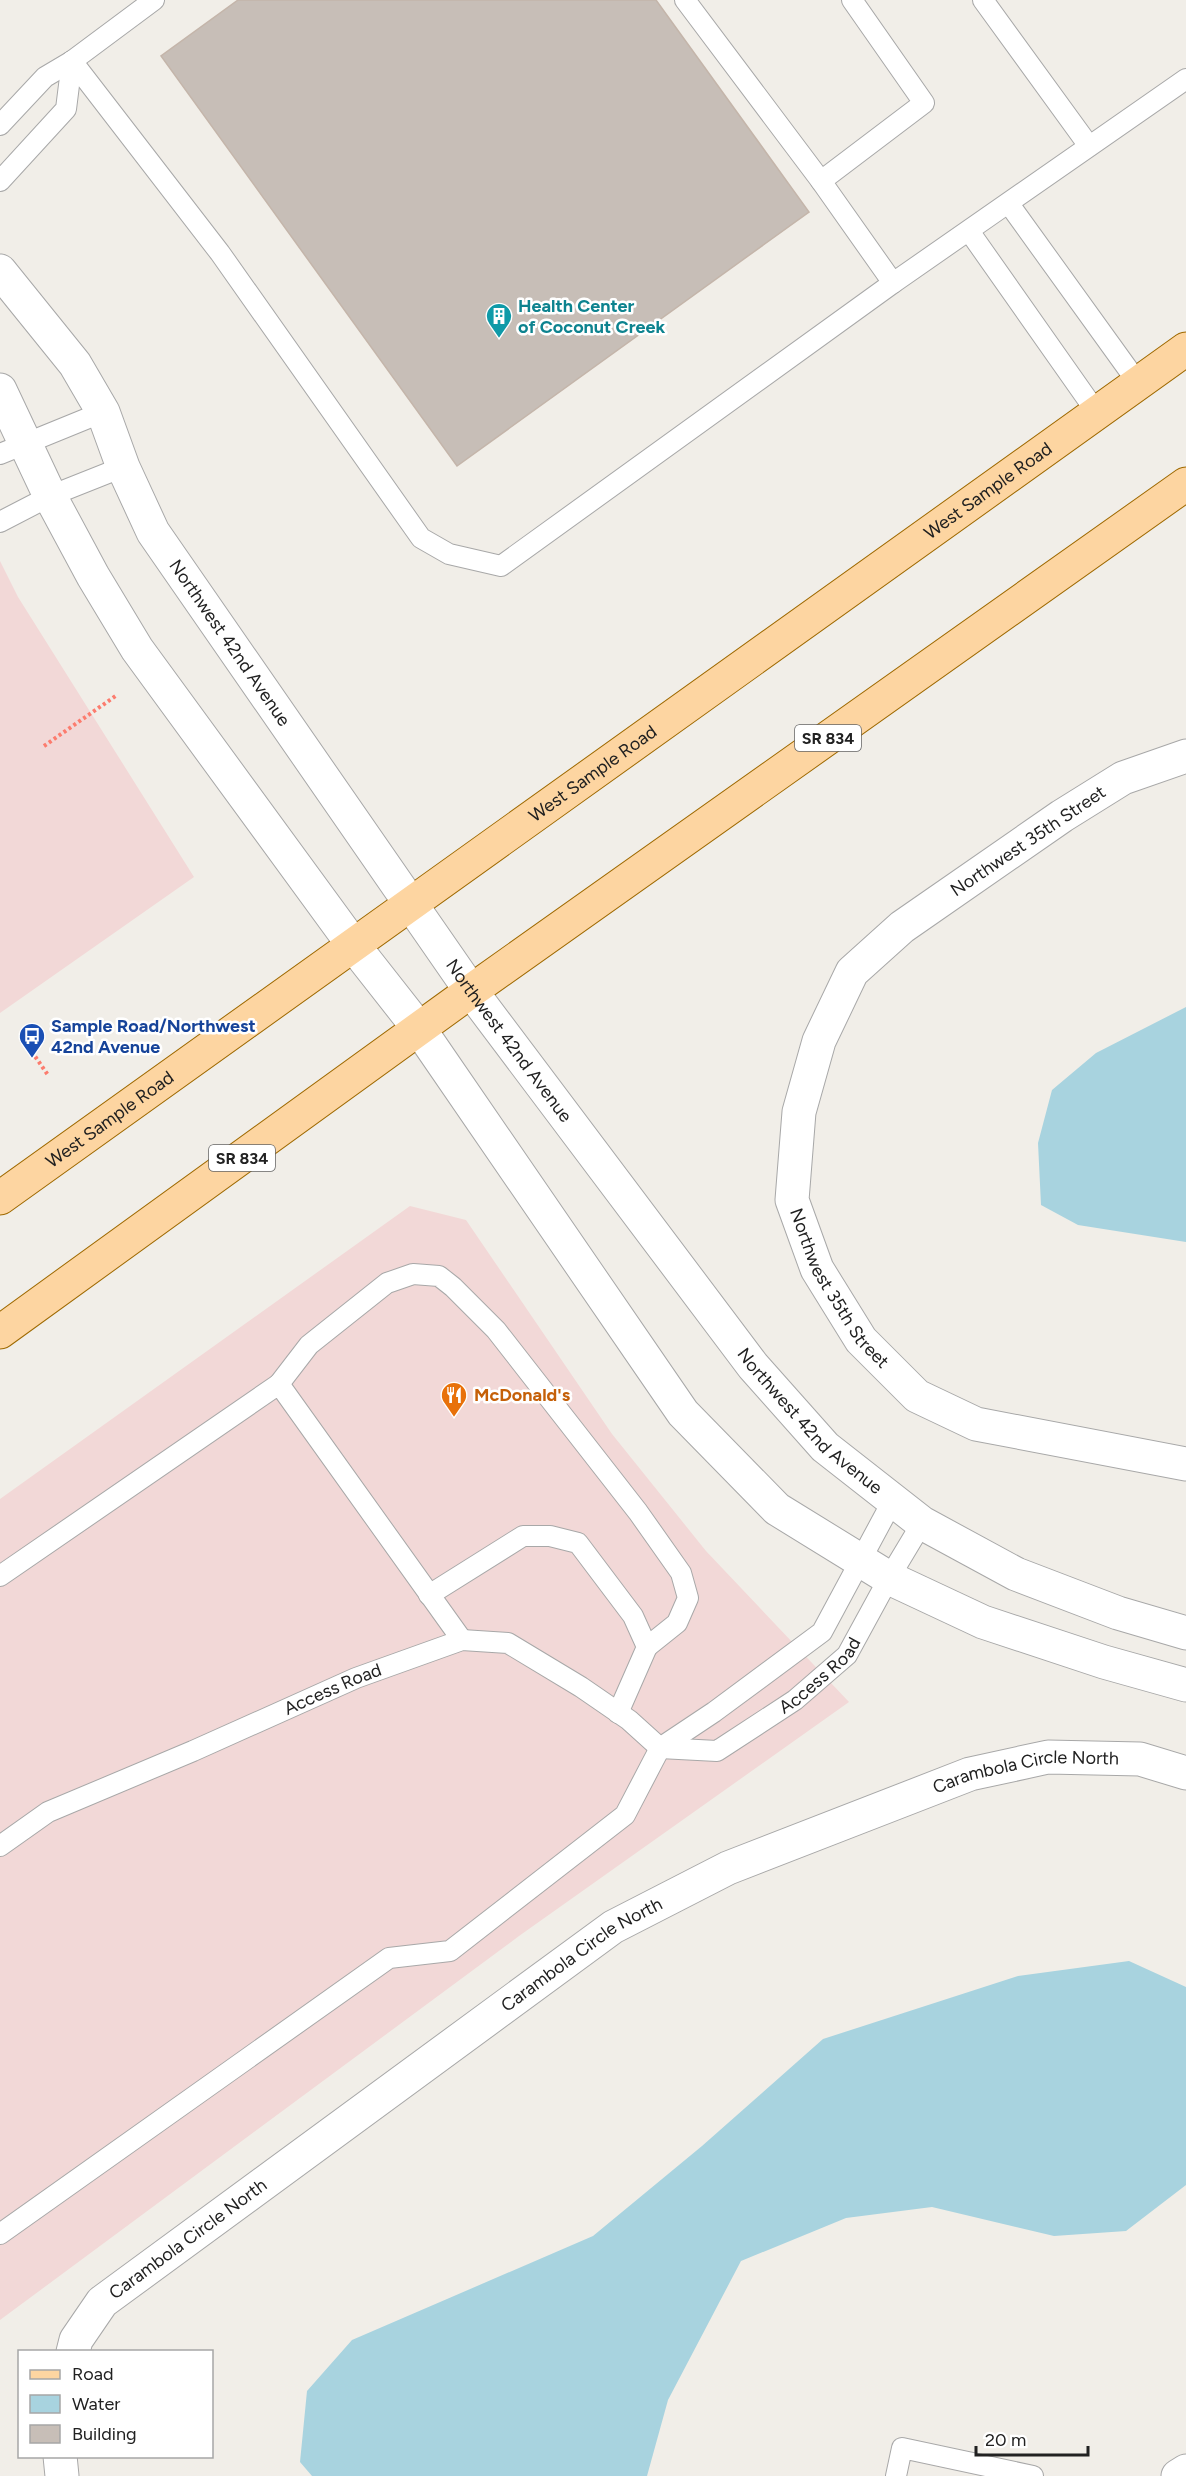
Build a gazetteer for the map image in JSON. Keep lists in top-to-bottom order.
{
  "streets": {
    "main road": ["West Sample Road", "SR 834"],
    "street": ["Northwest 42nd Avenue", "Northwest 35th Street", "Carambola Circle North"],
    "lane": ["Access Road"]
  },
  "crossings": [
    ["West Sample Road", "Northwest 42nd Avenue"],
    ["Northwest 42nd Avenue", "SR 834"],
    ["Northwest 42nd Avenue", "Access Road"]
  ],
  "places": {
    "building": ["Health Center of Coconut Creek"],
    "bus stop": ["Sample Road/Northwest 42nd Avenue"],
    "restaurant": ["McDonald's"]
  },
  "legend": ["Road", "Water", "Building"],
  "scale_bar": "20 m"
}
